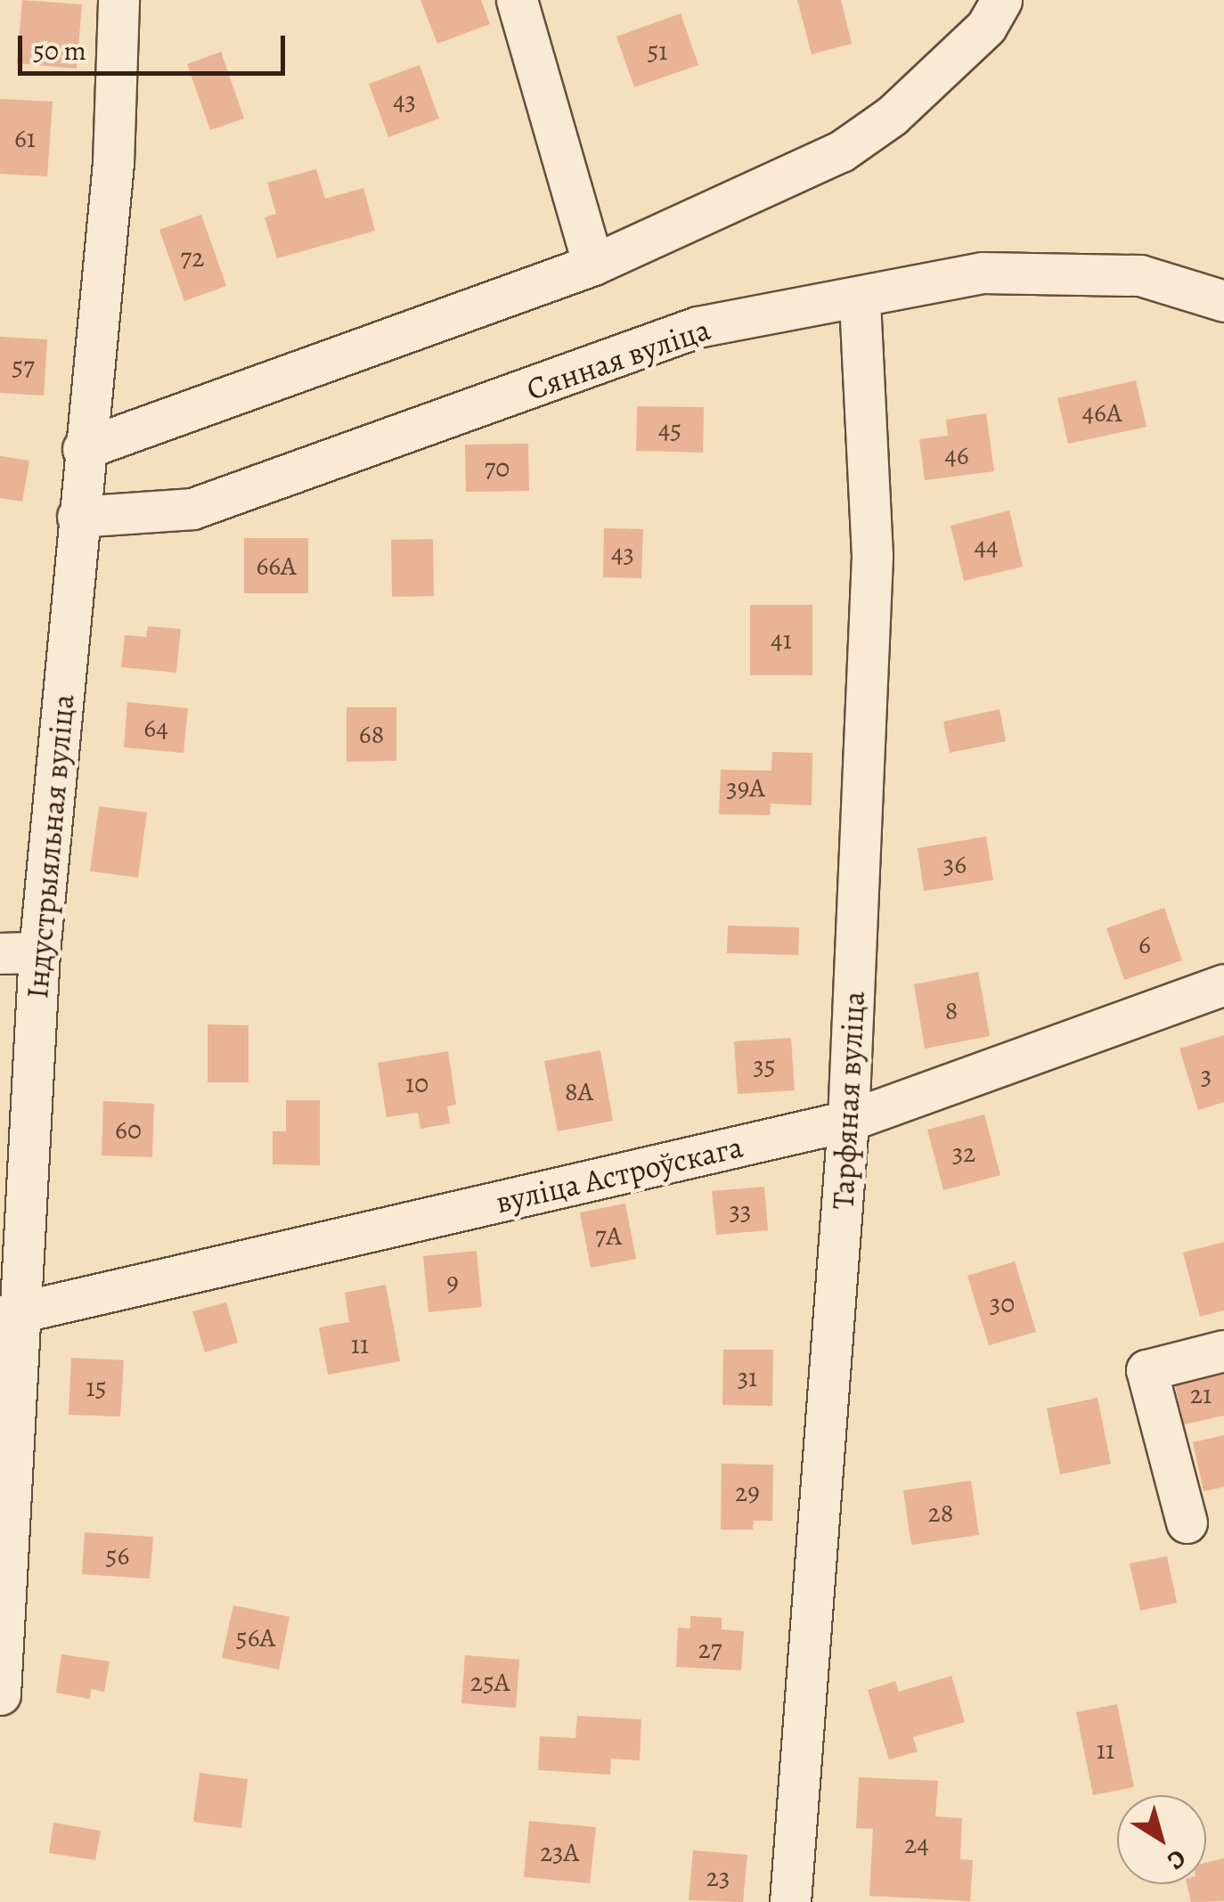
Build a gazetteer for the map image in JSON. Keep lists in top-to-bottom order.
{
  "streets": {
    "street": [
      "Сянная вуліца",
      "Індустрыяльная вуліца",
      "Тарфяная вуліца",
      "вуліца Астроўскага"
    ]
  },
  "crossings": [
    ["Сянная вуліца", "Індустрыяльная вуліца"],
    ["Сянная вуліца", "Тарфяная вуліца"],
    ["Індустрыяльная вуліца", "вуліца Астроўскага"],
    ["Тарфяная вуліца", "вуліца Астроўскага"]
  ],
  "house_numbers": [
    "51",
    "43",
    "61",
    "72",
    "57",
    "46А",
    "45",
    "46",
    "70",
    "44",
    "43",
    "66А",
    "41",
    "64",
    "68",
    "39А",
    "36",
    "6",
    "8",
    "35",
    "3",
    "10",
    "8А",
    "60",
    "32",
    "33",
    "7А",
    "9",
    "30",
    "11",
    "31",
    "15",
    "21",
    "29",
    "28",
    "56",
    "56А",
    "27",
    "25А",
    "11",
    "24",
    "23А",
    "23"
  ],
  "scale_bar": "50 m",
  "north": "bottom right"
}
